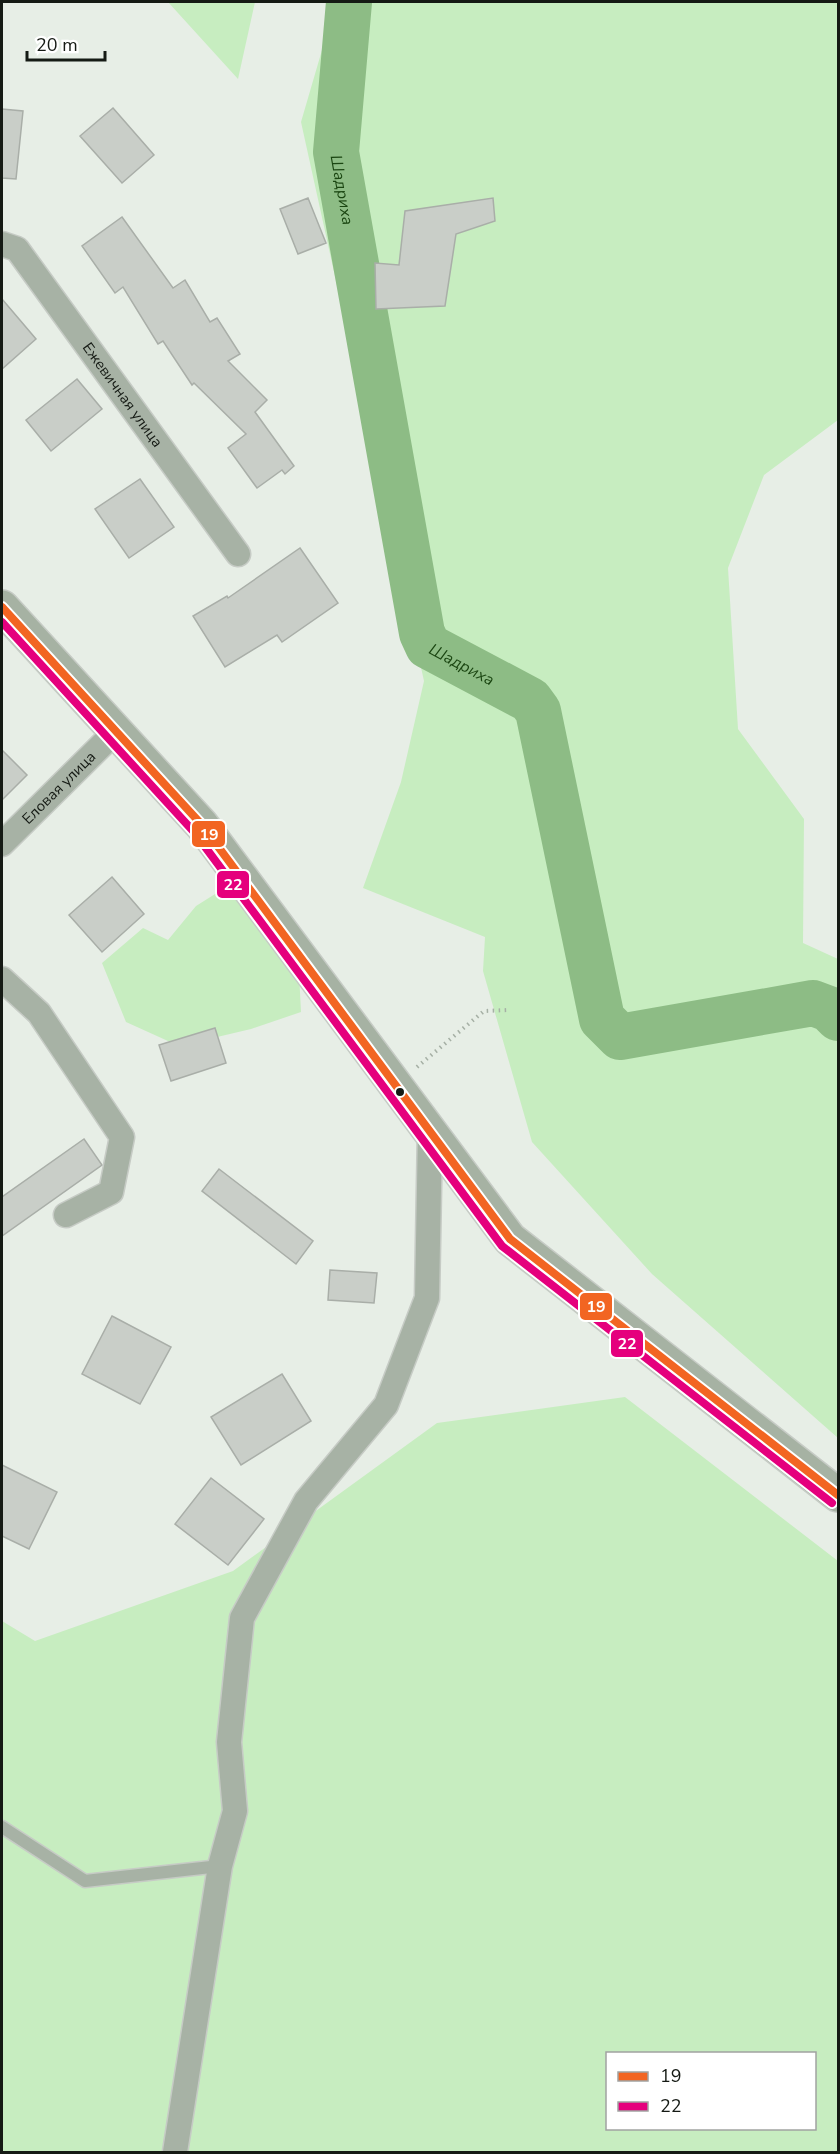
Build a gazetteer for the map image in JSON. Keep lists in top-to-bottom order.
{
  "streets": {
    "street": ["Ежевичная улица", "Еловая улица"]
  },
  "water": ["Шадриха"],
  "lines": ["transit line 19", "transit line 22"],
  "legend": ["19", "22"],
  "scale_bar": "20 m"
}
